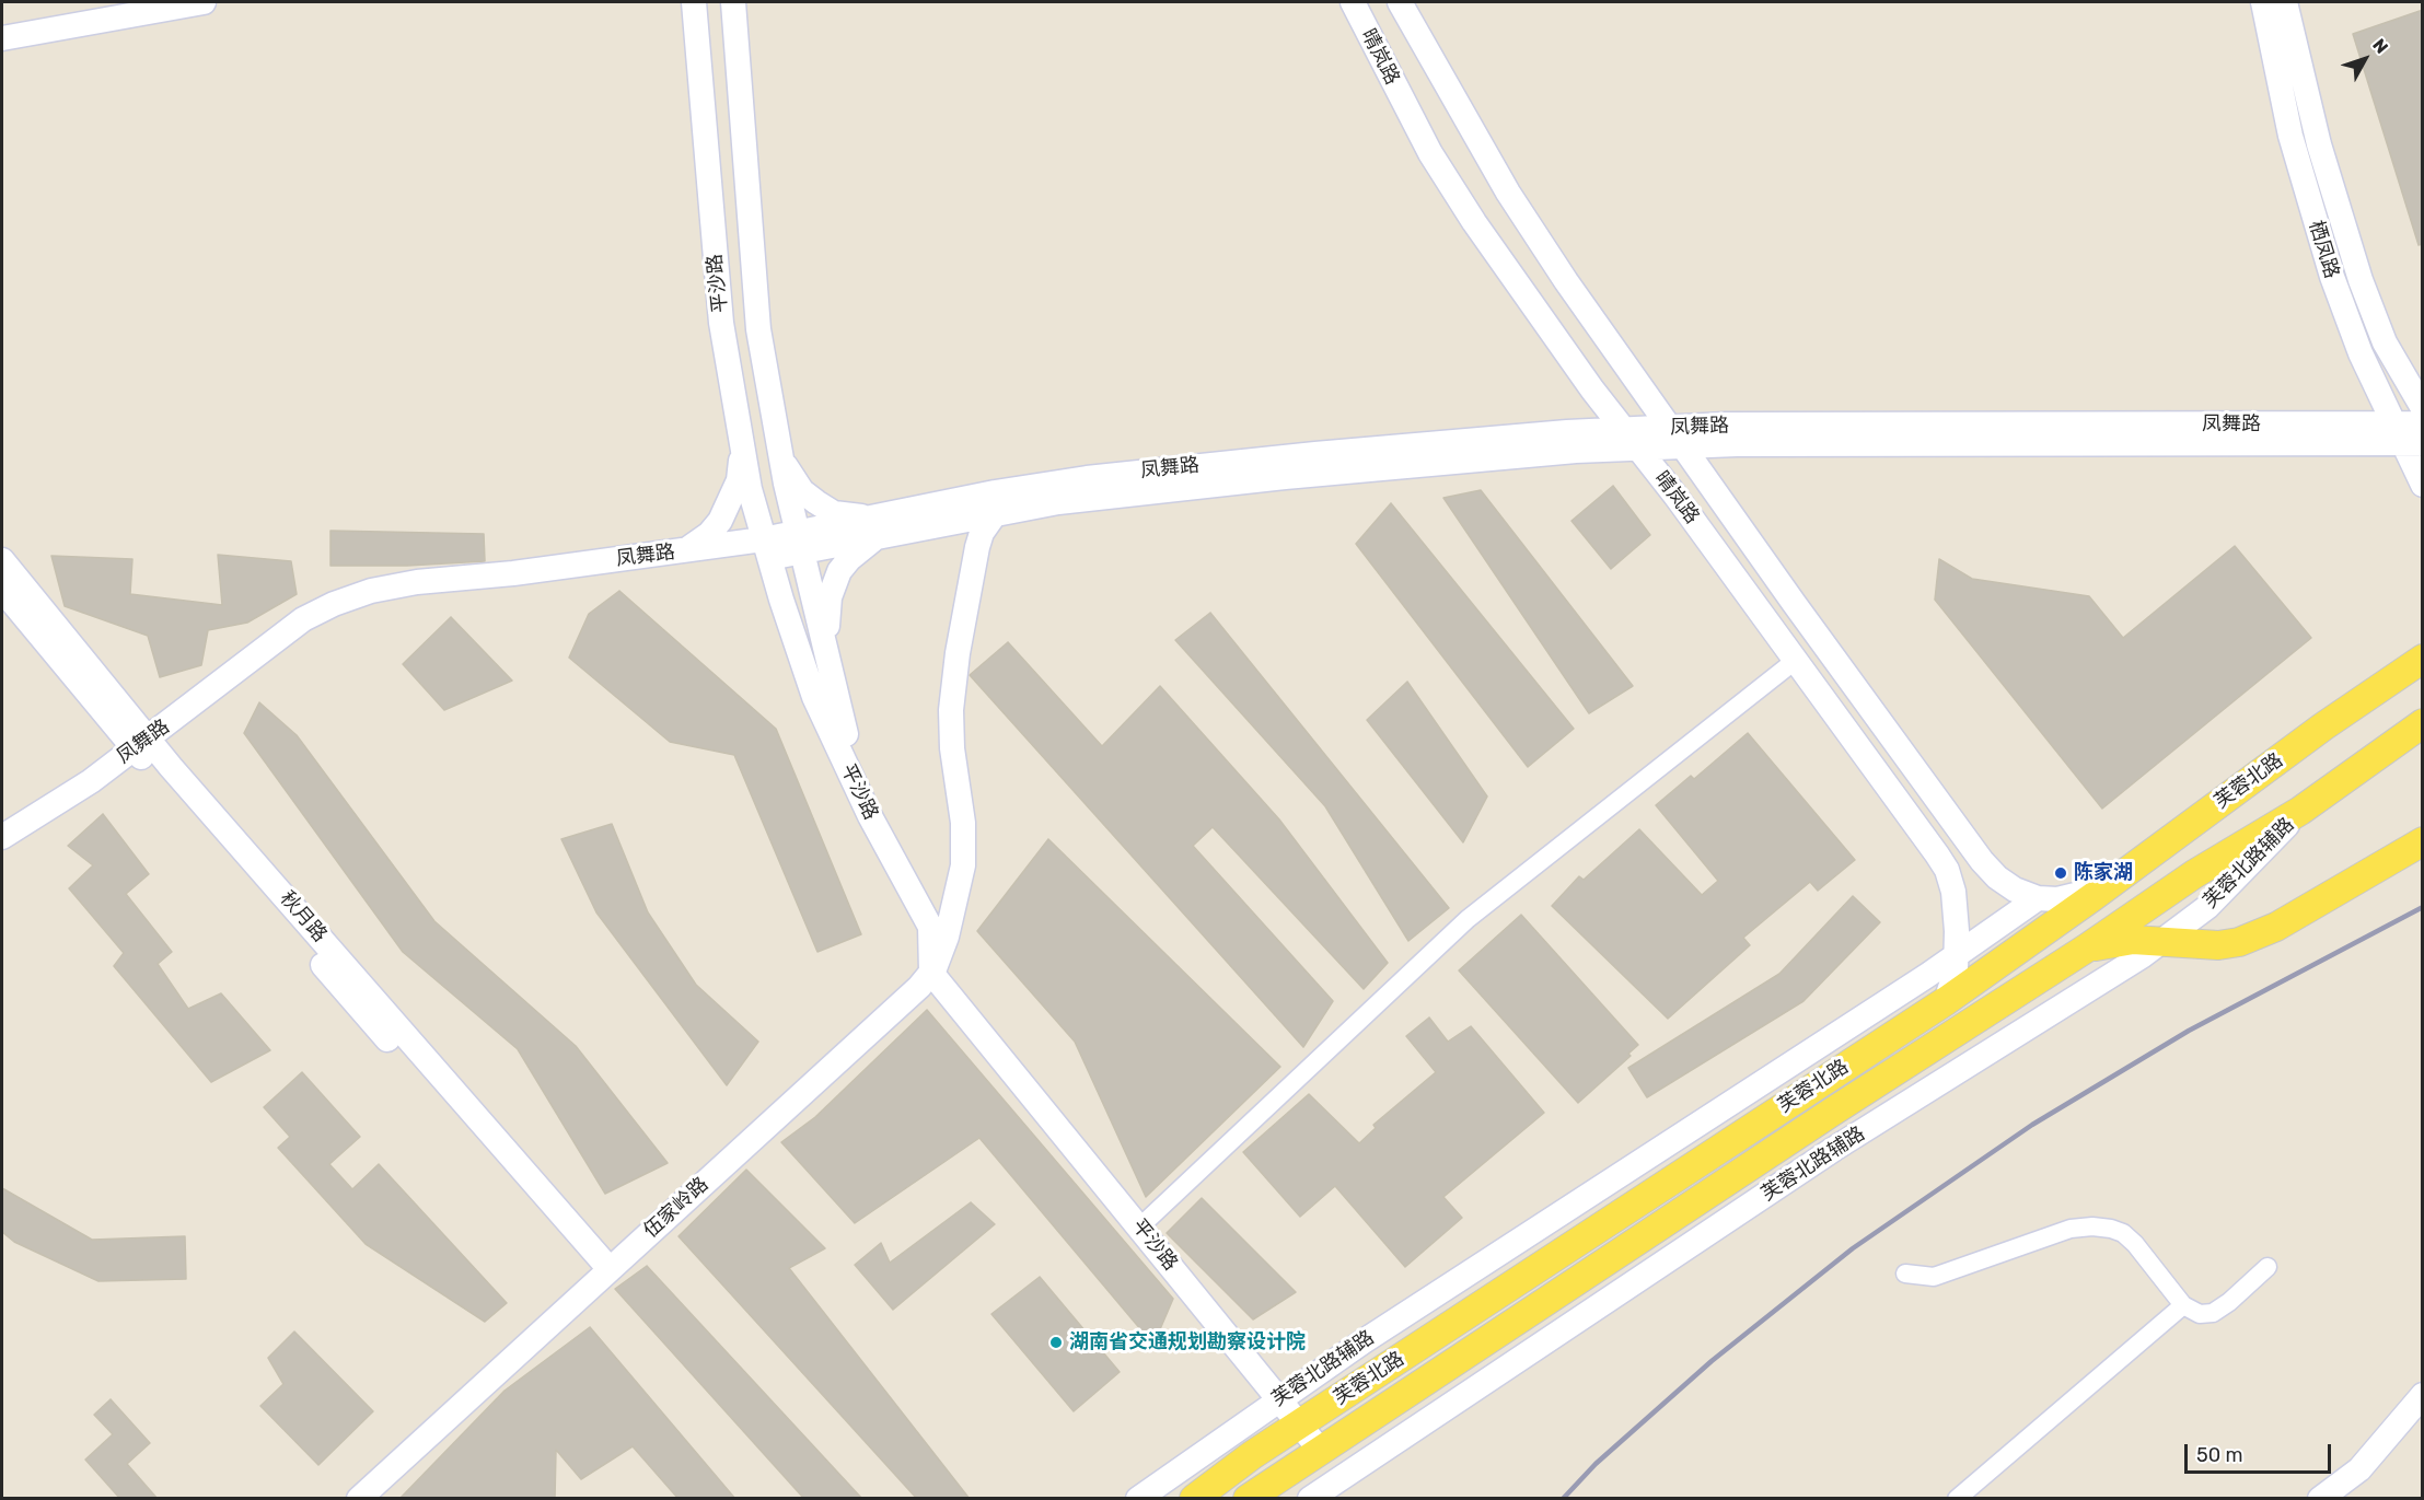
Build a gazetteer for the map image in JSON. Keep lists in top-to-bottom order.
{
  "streets": {
    "main road": ["芙蓉北路"],
    "street": [
      "晴岚路",
      "栖凤路",
      "平沙路",
      "凤舞路",
      "芙蓉北路辅路",
      "秋月路",
      "伍家岭路"
    ]
  },
  "crossings": [
    ["晴岚路", "凤舞路"],
    ["晴岚路", "芙蓉北路"],
    ["晴岚路", "芙蓉北路辅路"],
    ["栖凤路", "凤舞路"],
    ["平沙路", "凤舞路"],
    ["平沙路", "芙蓉北路"],
    ["平沙路", "芙蓉北路辅路"],
    ["平沙路", "伍家岭路"],
    ["凤舞路", "秋月路"],
    ["凤舞路", "伍家岭路"],
    ["芙蓉北路", "芙蓉北路辅路"],
    ["秋月路", "伍家岭路"]
  ],
  "places": ["陈家湖", "湖南省交通规划勘察设计院"],
  "scale_bar": "50 m",
  "north": "top right"
}
